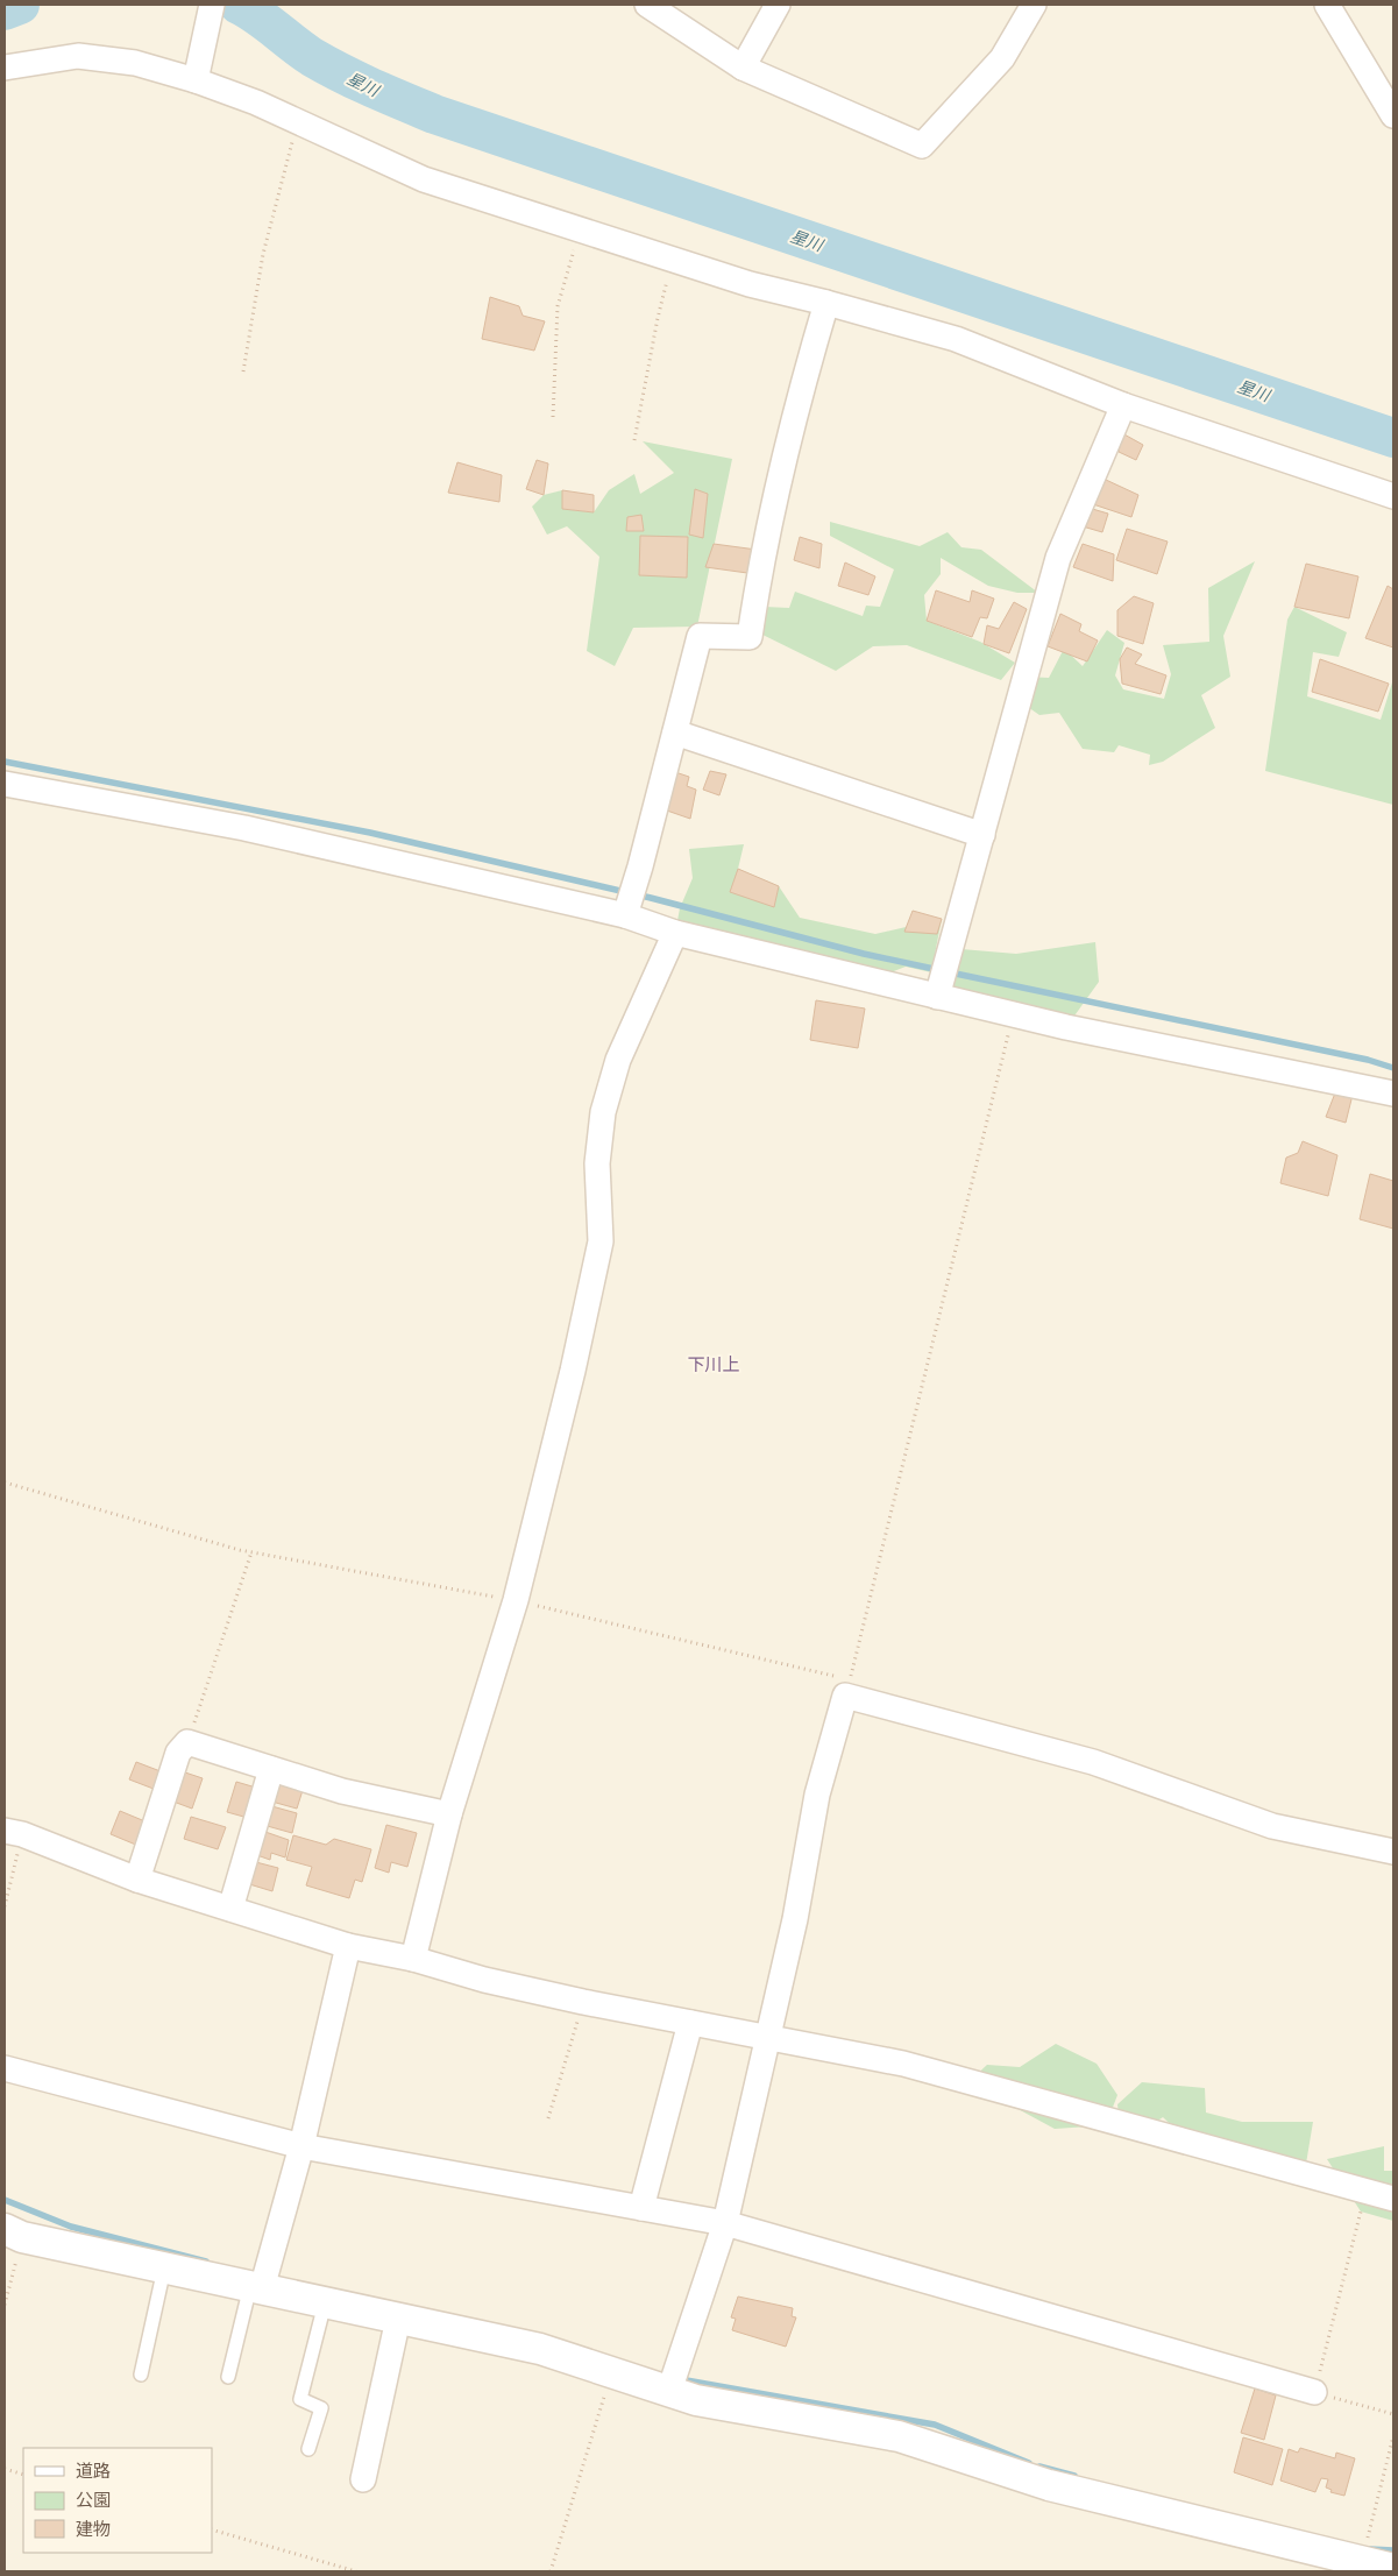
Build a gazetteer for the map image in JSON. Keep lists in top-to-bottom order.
{
  "districts": ["下川上"],
  "water": ["星川"],
  "legend": ["道路", "公園", "建物"]
}
